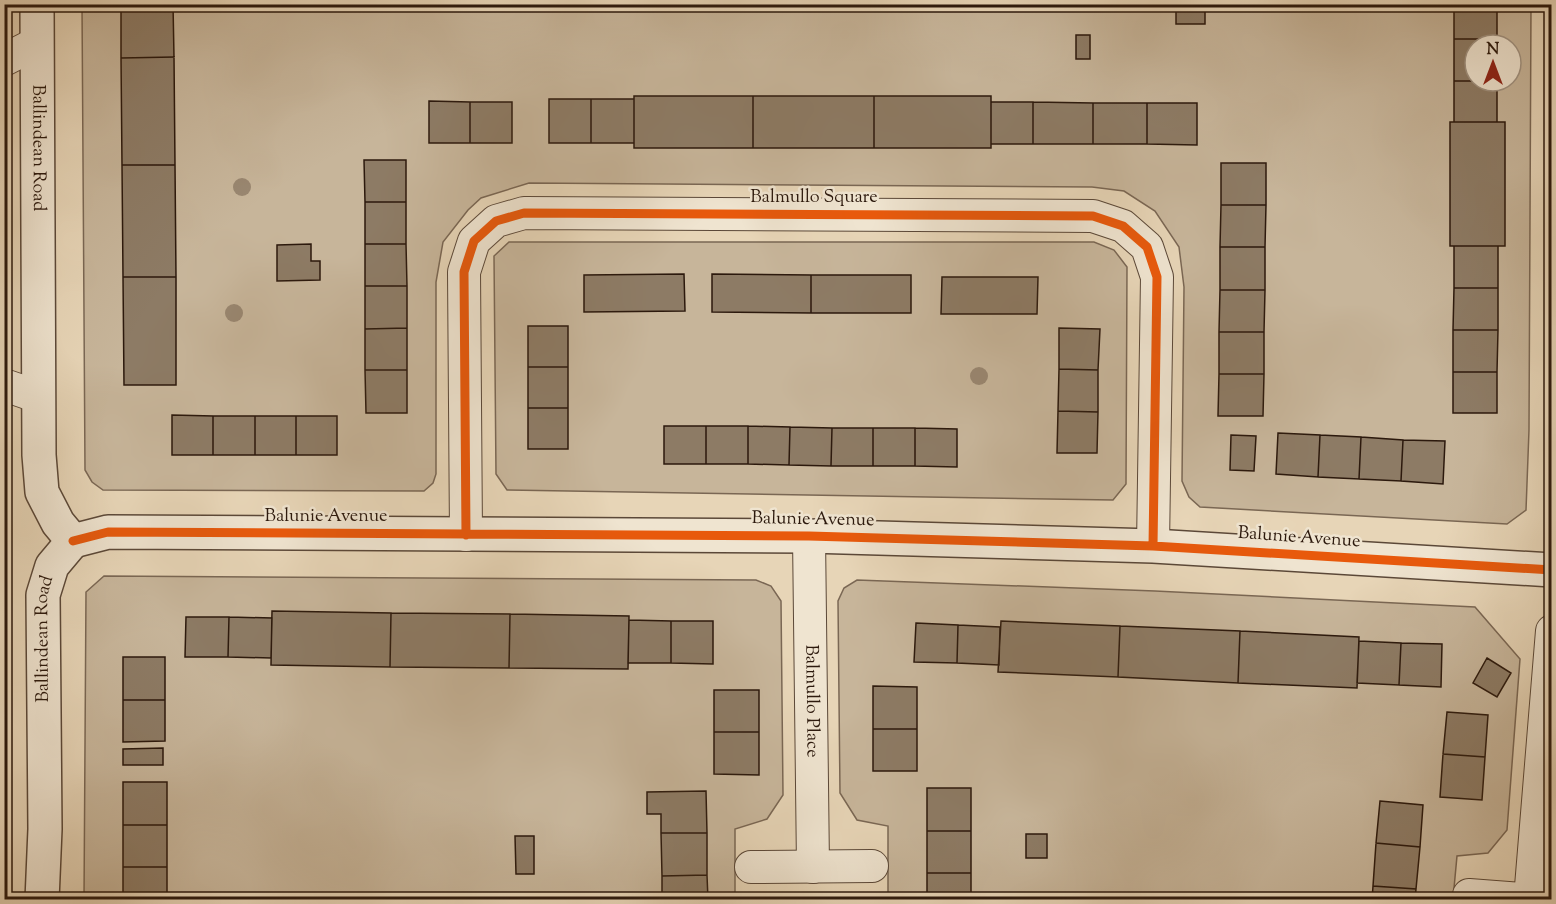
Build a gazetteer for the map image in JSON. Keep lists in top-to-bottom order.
{
  "streets": {
    "street": [
      "Ballindean Road",
      "Balmullo Square",
      "Balunie Avenue",
      "Balmullo Place"
    ]
  },
  "crossings": [
    ["Ballindean Road", "Balunie Avenue"],
    ["Balmullo Square", "Balunie Avenue"],
    ["Balunie Avenue", "Balmullo Place"]
  ],
  "north": "top"
}
